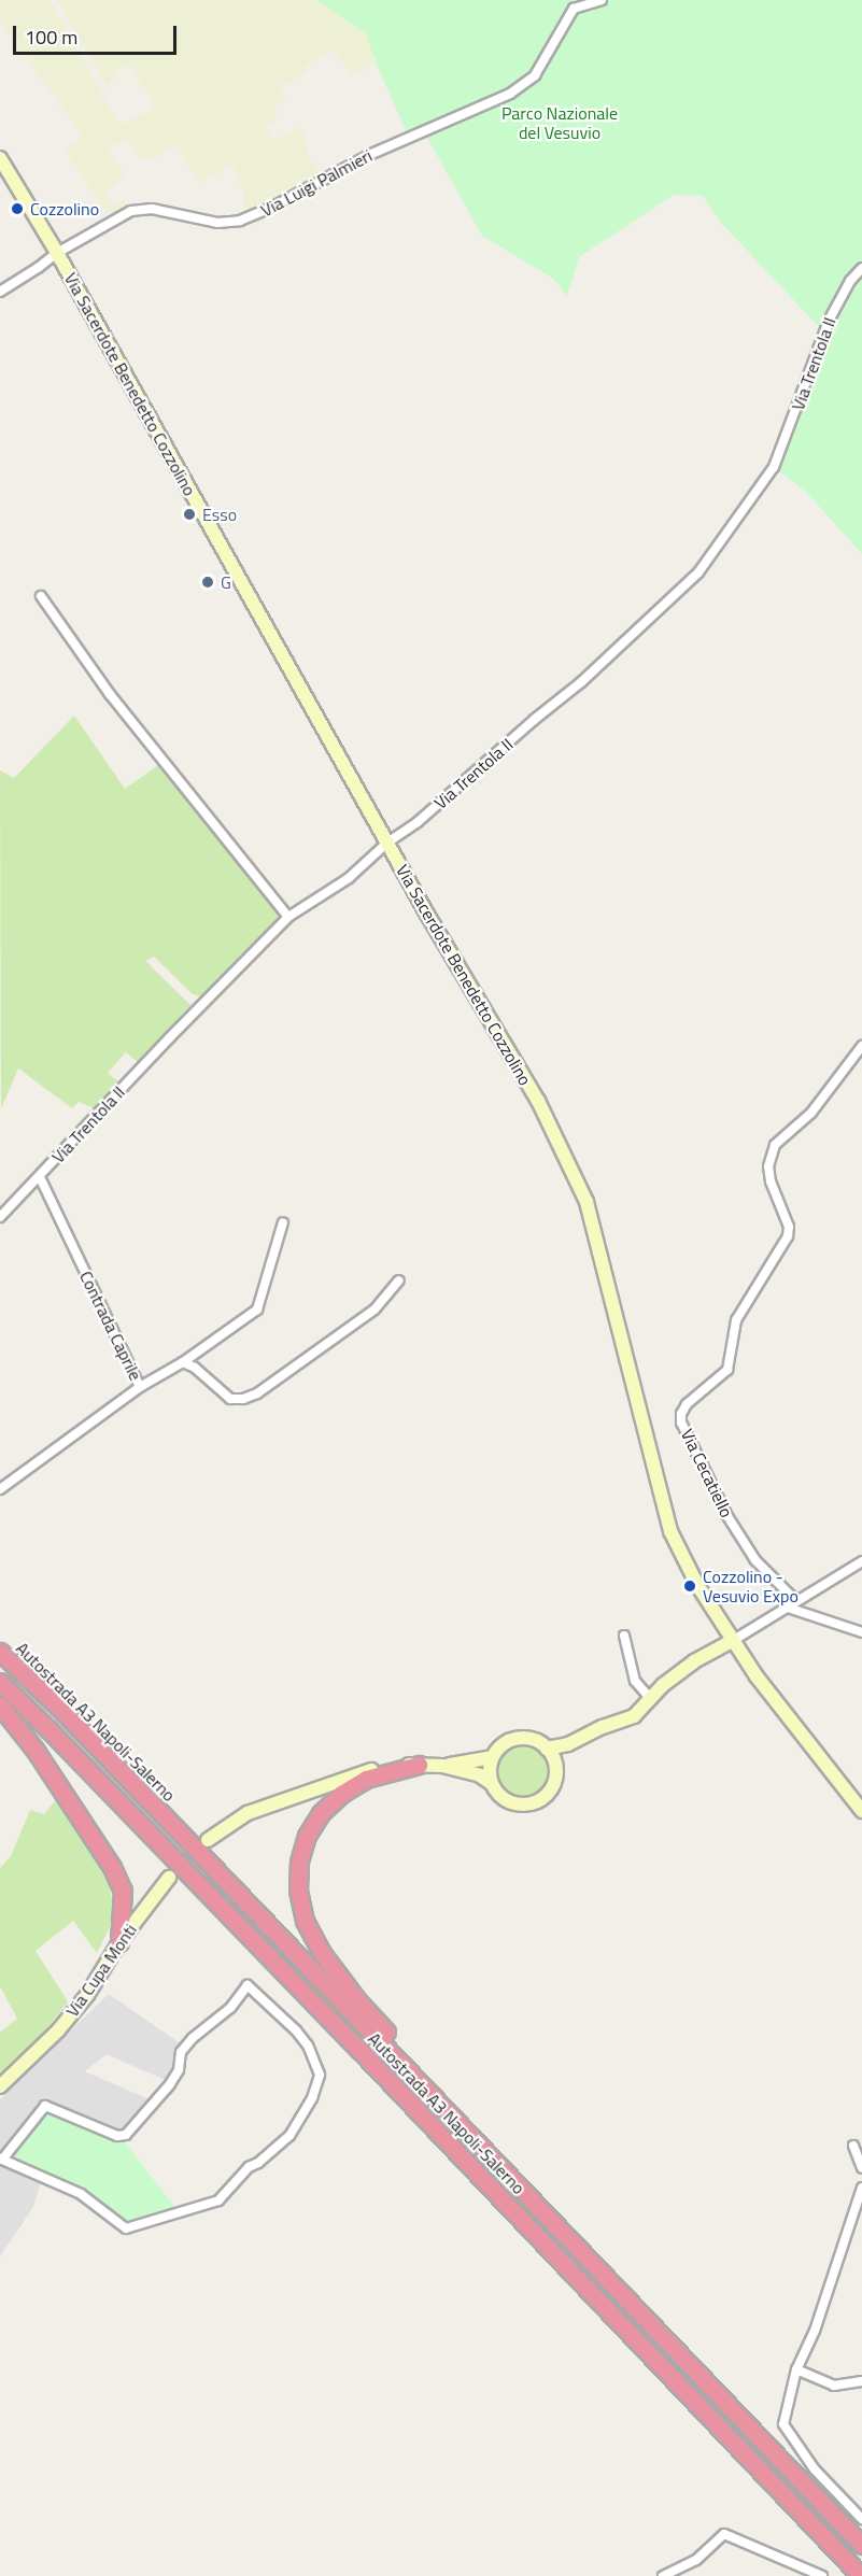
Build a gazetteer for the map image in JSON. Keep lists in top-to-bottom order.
{
  "streets": {
    "highway": ["Autostrada A3 Napoli-Salerno"],
    "main road": ["Via Sacerdote Benedetto Cozzolino", "Via Cupa Monti"],
    "street": [
      "Via Luigi Palmieri",
      "Via Trentola II",
      "Contrada Caprile",
      "Via Cecatiello"
    ]
  },
  "crossings": [
    ["Via Luigi Palmieri", "Via Sacerdote Benedetto Cozzolino"],
    ["Via Trentola II", "Via Sacerdote Benedetto Cozzolino"],
    ["Via Trentola II", "Contrada Caprile"]
  ],
  "parks": ["Parco Nazionale del Vesuvio"],
  "places": [
    "Cozzolino",
    "Esso",
    "G",
    "Cozzolino - Vesuvio Expo"
  ],
  "scale_bar": "100 m"
}
